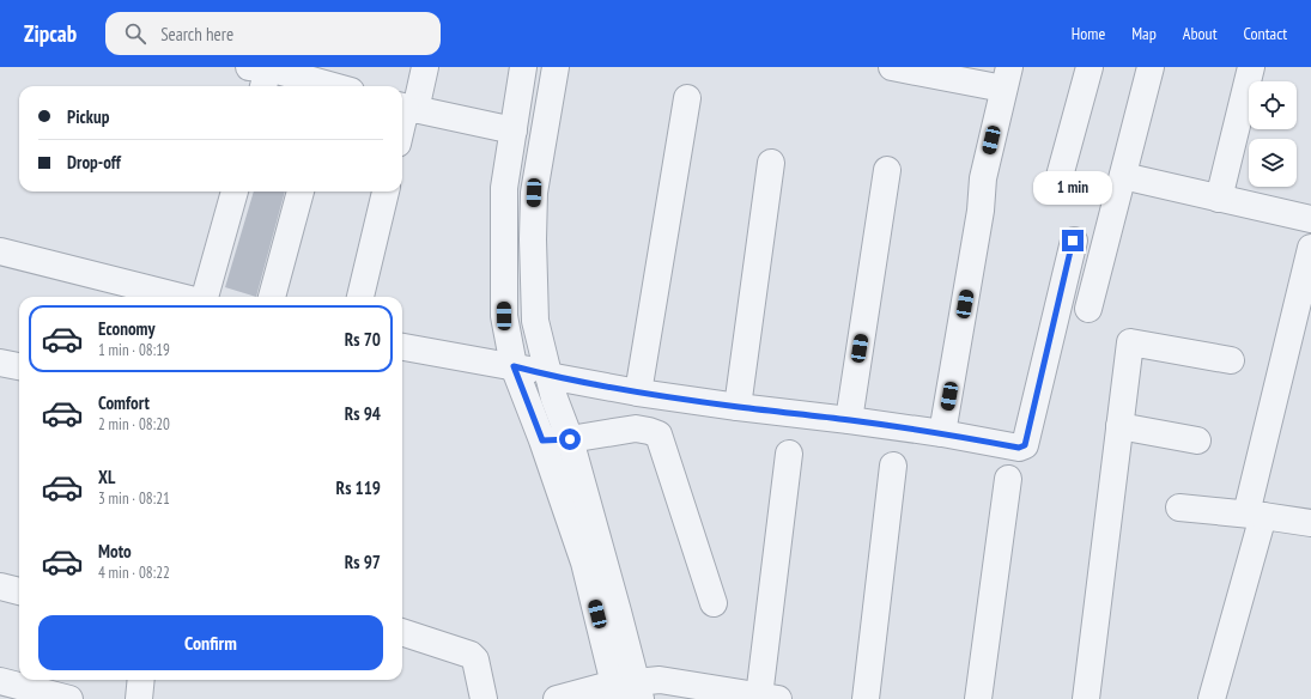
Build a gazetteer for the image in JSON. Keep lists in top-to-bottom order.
{
  "page": {
    "header": "Zipcab",
    "search": "Search here",
    "nav": [
      "Home",
      "Map",
      "About",
      "Contact"
    ],
    "banner": ["Pickup", "Drop-off"],
    "bubble": "1 min",
    "list": [
      {
        "name": "Economy",
        "note": "1 min · 08:19",
        "value": "Rs 70"
      },
      {
        "name": "Comfort",
        "note": "2 min · 08:20",
        "value": "Rs 94"
      },
      {
        "name": "XL",
        "note": "3 min · 08:21",
        "value": "Rs 119"
      },
      {
        "name": "Moto",
        "note": "4 min · 08:22",
        "value": "Rs 97"
      }
    ],
    "buttons": "Confirm"
  }
}
